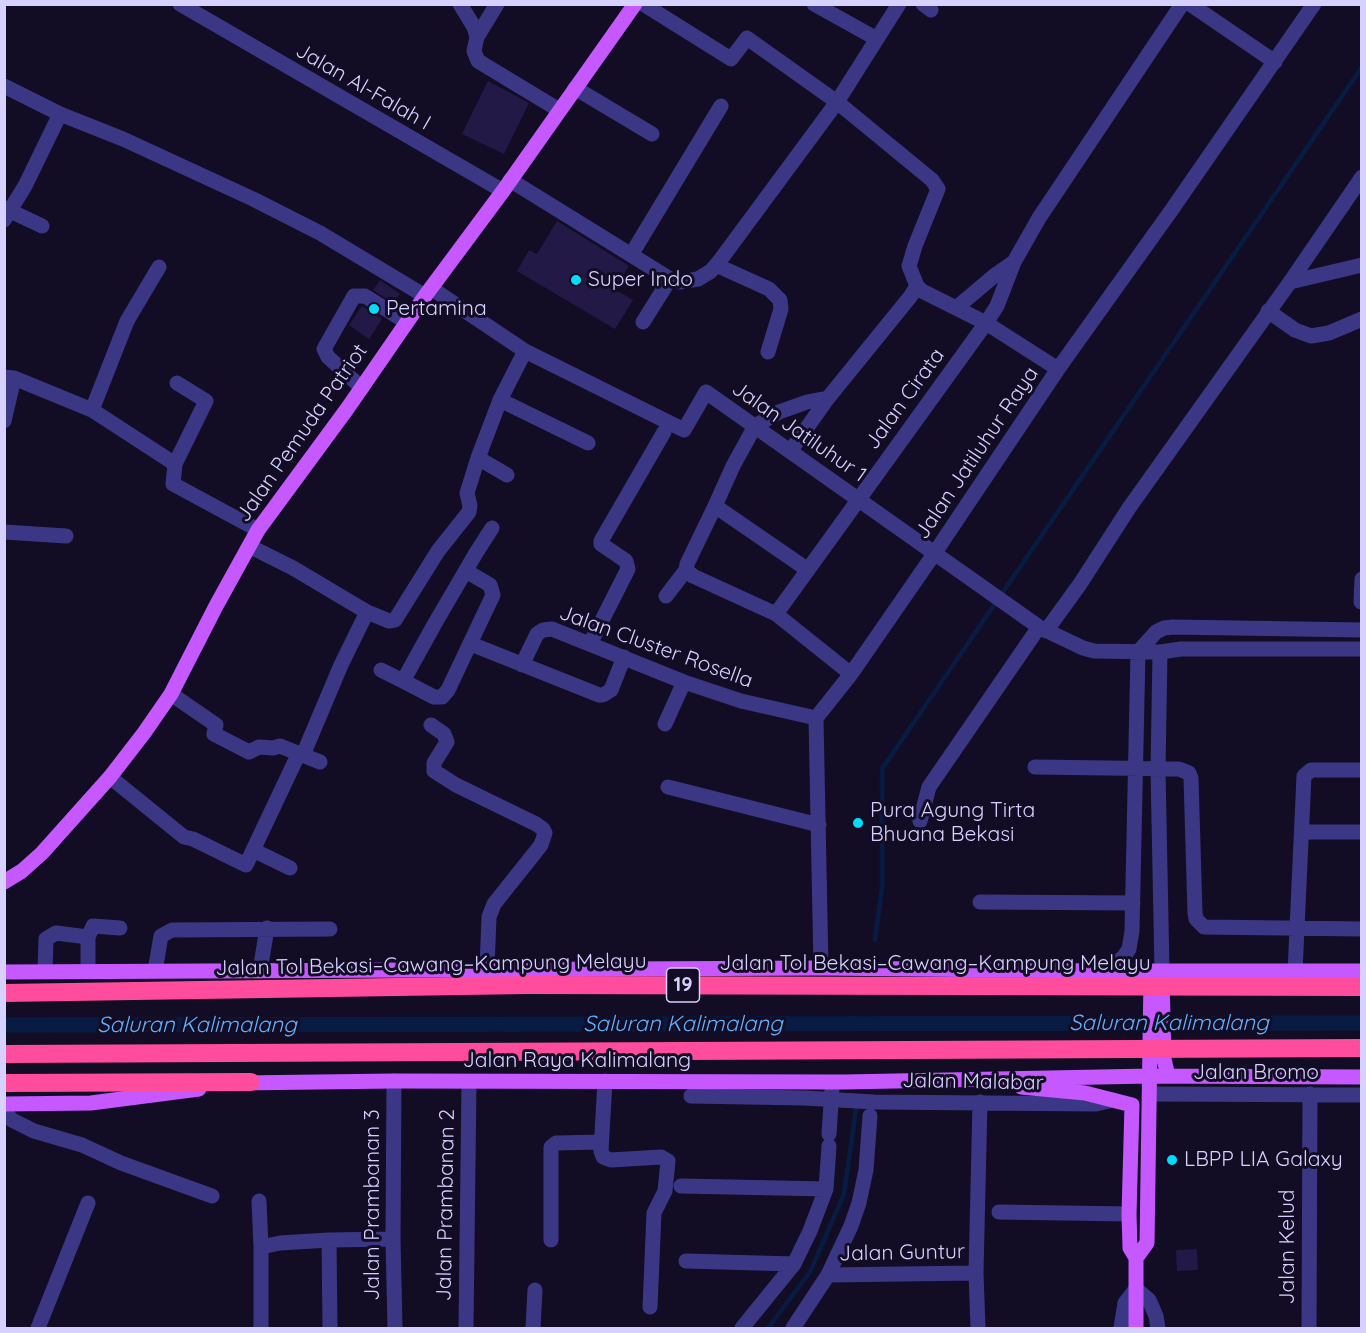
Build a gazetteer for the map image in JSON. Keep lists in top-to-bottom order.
{
  "streets": {
    "highway": ["Jalan Tol Bekasi–Cawang–Kampung Melayu", "19"],
    "main road": ["Jalan Pemuda Patriot", "Jalan Raya Kalimalang"],
    "street": [
      "Jalan Al-Falah I",
      "Jalan Cirata",
      "Jalan Jatiluhur 1",
      "Jalan Jatiluhur Raya",
      "Jalan Cluster Rosella",
      "Jalan Bromo",
      "Jalan Malabar",
      "Jalan Prambanan 3",
      "Jalan Prambanan 2",
      "Jalan Kelud",
      "Jalan Guntur"
    ]
  },
  "crossings": [
    ["Jalan Al-Falah I", "Jalan Pemuda Patriot"],
    ["Jalan Cirata", "Jalan Jatiluhur 1"],
    ["Jalan Jatiluhur 1", "Jalan Pemuda Patriot"],
    ["Jalan Jatiluhur 1", "Jalan Jatiluhur Raya"],
    ["Jalan Jatiluhur Raya", "Jalan Cluster Rosella"],
    ["Jalan Raya Kalimalang", "Jalan Prambanan 3"],
    ["Jalan Raya Kalimalang", "Jalan Prambanan 2"],
    ["Jalan Bromo", "Jalan Kelud"]
  ],
  "water": ["Saluran Kalimalang"],
  "places": [
    "Super Indo",
    "Pertamina",
    "Pura Agung Tirta Bhuana Bekasi",
    "LBPP LIA Galaxy"
  ]
}
